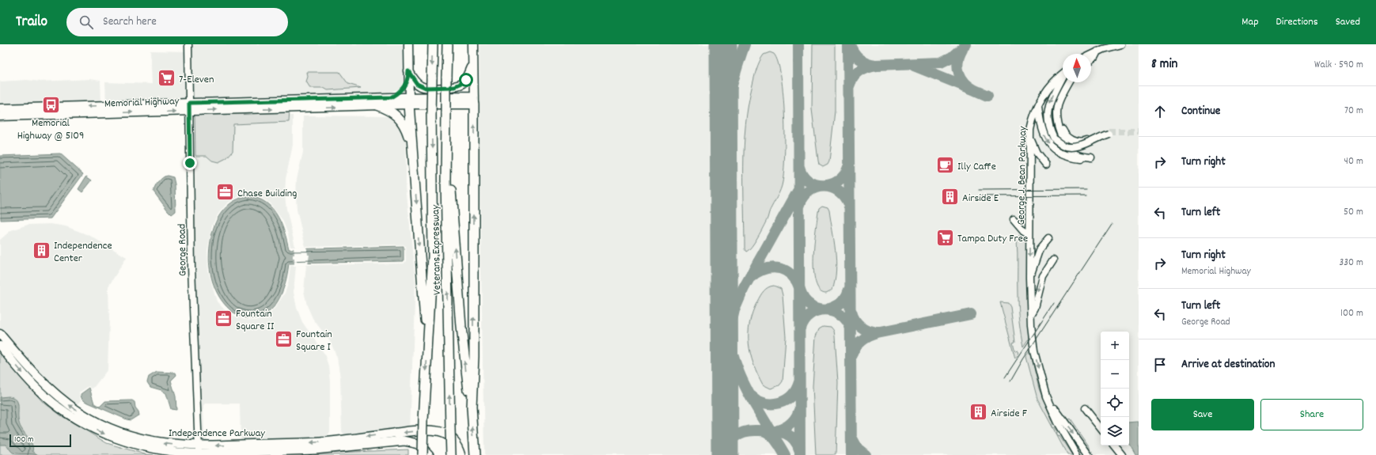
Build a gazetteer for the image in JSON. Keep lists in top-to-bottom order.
{
  "streets": {
    "highway": ["Veterans Expressway"],
    "main road": ["Memorial Highway", "Independence Parkway"],
    "street": ["George J. Bean Parkway", "George Road"]
  },
  "crossings": [
    ["Memorial Highway", "George Road"],
    ["George Road", "Independence Parkway"]
  ],
  "places": {
    "supermarket": ["7-Eleven", "Tampa Duty Free"],
    "bus stop": ["Memorial Highway @ 5109"],
    "cafe": ["Illy Caffe"],
    "office": ["Chase Building", "Fountain Square II", "Fountain Square I"],
    "building": ["Airside E", "Independence Center", "Airside F"]
  },
  "scale_bar": "100 m",
  "north": "top",
  "page": {
    "header": "Trailo",
    "search": "Search here",
    "nav": ["Map", "Directions", "Saved"],
    "heading": ["8 min", "Walk · 590 m"],
    "list": [
      ["Continue", "70 m"],
      ["Turn right", "40 m"],
      ["Turn left", "50 m"],
      ["Turn right", "Memorial Highway", "330 m"],
      ["Turn left", "George Road", "100 m"],
      "Arrive at destination"
    ],
    "map_buttons": ["+", "−"],
    "buttons": ["Save", "Share"],
    "scale": "100 m"
  }
}
